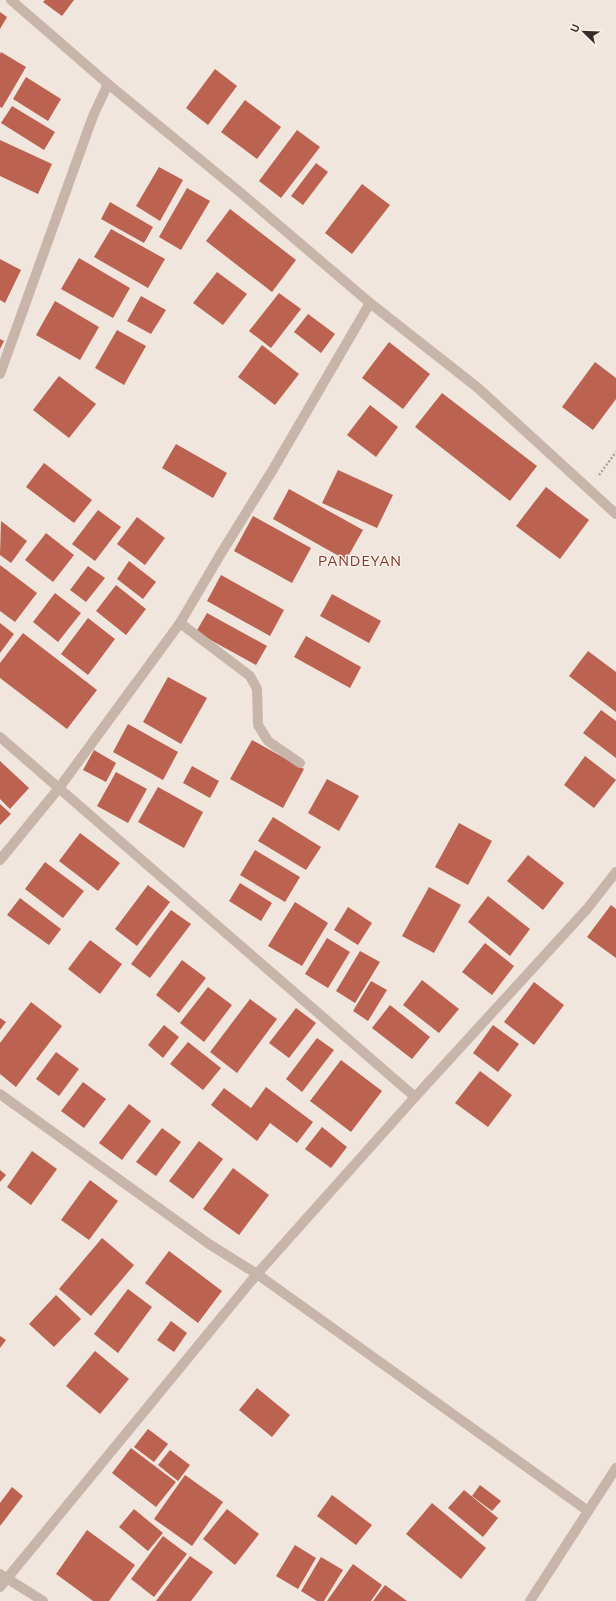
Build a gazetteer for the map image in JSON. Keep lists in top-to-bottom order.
{
  "districts": ["PANDEYAN"],
  "north": "top left"
}
